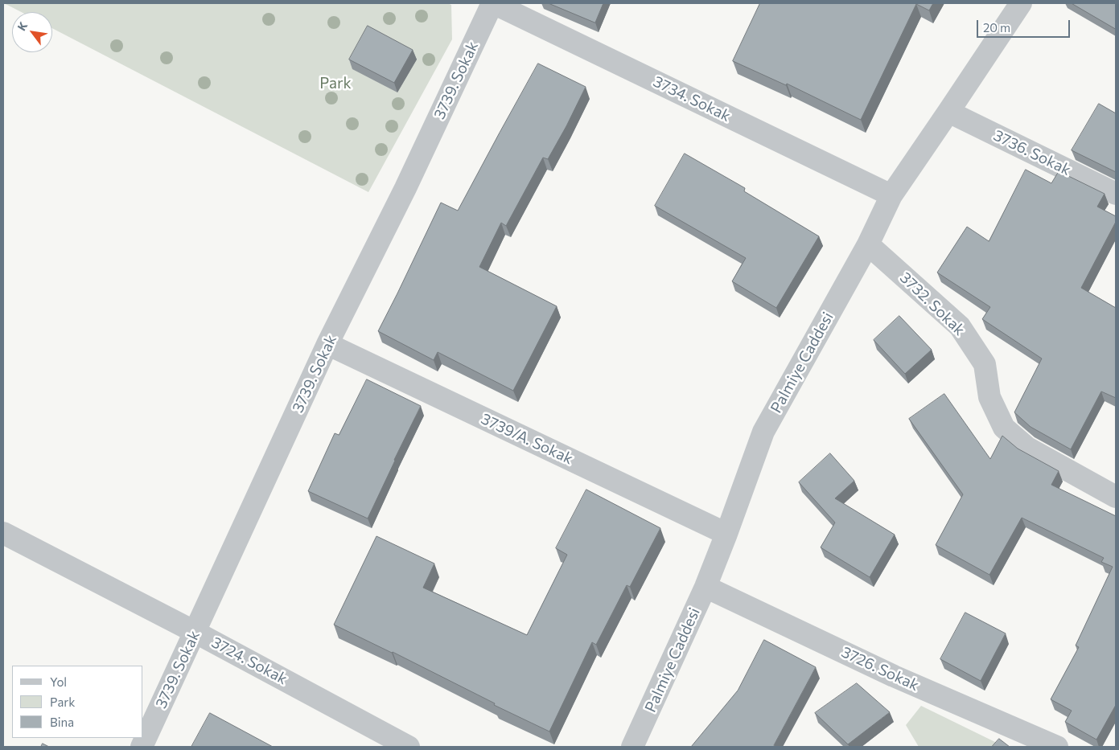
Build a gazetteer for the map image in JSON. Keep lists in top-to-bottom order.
{
  "streets": {
    "street": [
      "3739. Sokak",
      "3734. Sokak",
      "3736. Sokak",
      "3732. Sokak",
      "Palmiye Caddesi",
      "3739/A. Sokak",
      "3724. Sokak",
      "3726. Sokak"
    ]
  },
  "crossings": [
    ["3739. Sokak", "3734. Sokak"],
    ["3739. Sokak", "3739/A. Sokak"],
    ["3739. Sokak", "3724. Sokak"],
    ["3734. Sokak", "Palmiye Caddesi"],
    ["3736. Sokak", "Palmiye Caddesi"],
    ["3732. Sokak", "Palmiye Caddesi"],
    ["Palmiye Caddesi", "3739/A. Sokak"],
    ["Palmiye Caddesi", "3726. Sokak"]
  ],
  "parks": ["Park"],
  "legend": ["Yol", "Park", "Bina"],
  "scale_bar": "20 m",
  "north": "top left"
}
